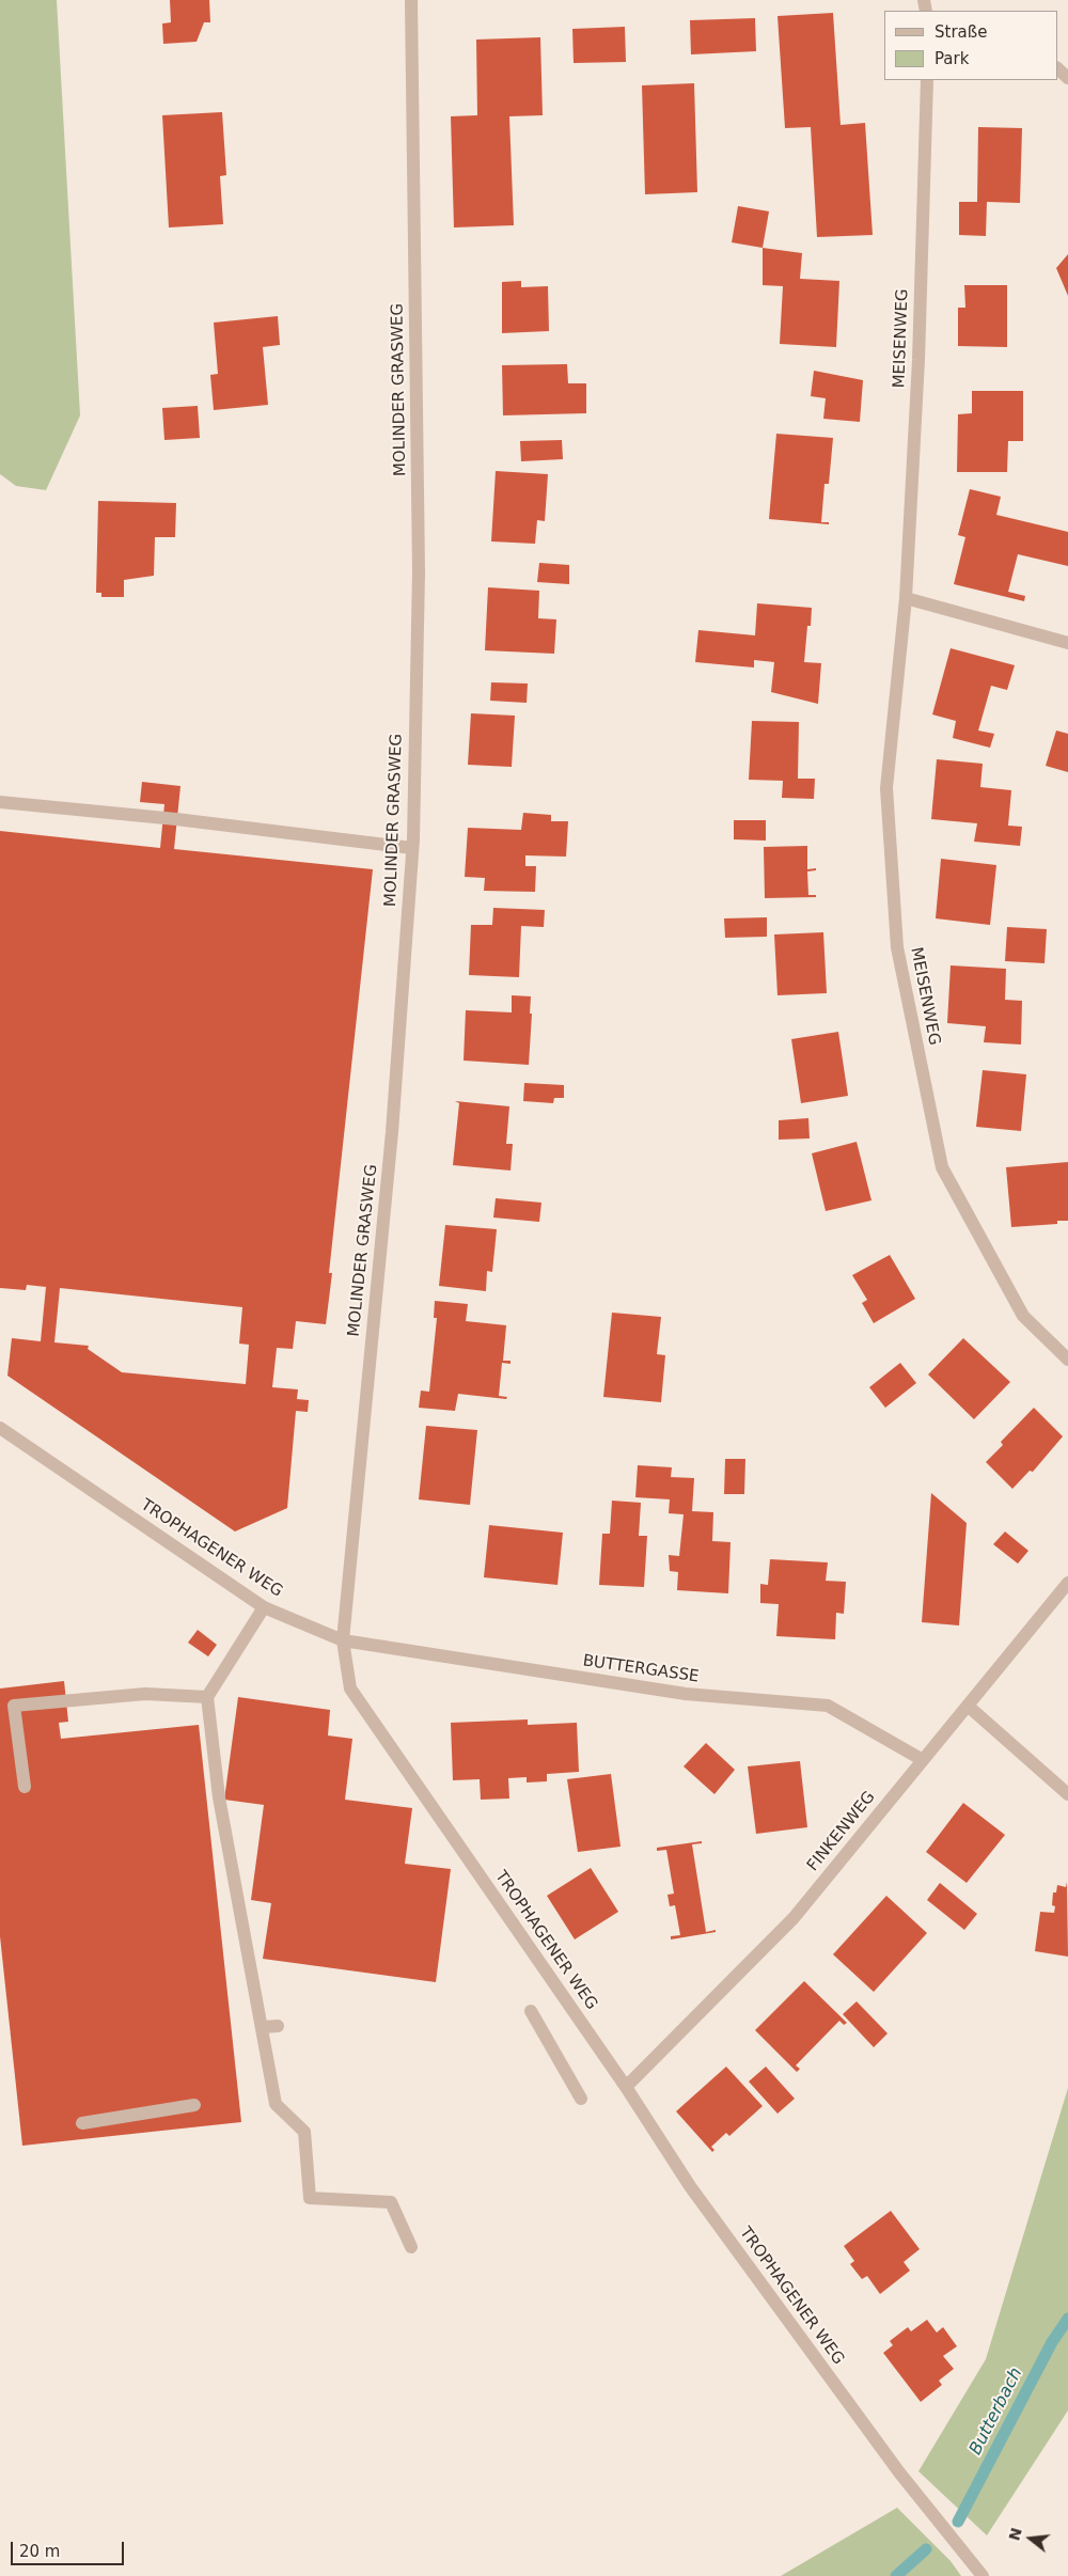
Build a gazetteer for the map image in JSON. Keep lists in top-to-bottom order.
{
  "streets": {
    "street": [
      "MEISENWEG",
      "MOLINDER GRASWEG",
      "TROPHAGENER WEG",
      "BUTTERGASSE",
      "FINKENWEG"
    ]
  },
  "crossings": [
    ["MOLINDER GRASWEG", "TROPHAGENER WEG"],
    ["MOLINDER GRASWEG", "BUTTERGASSE"],
    ["TROPHAGENER WEG", "BUTTERGASSE"],
    ["TROPHAGENER WEG", "FINKENWEG"],
    ["BUTTERGASSE", "FINKENWEG"]
  ],
  "water": ["Butterbach"],
  "legend": ["Straße", "Park"],
  "scale_bar": "20 m",
  "north": "left"
}
